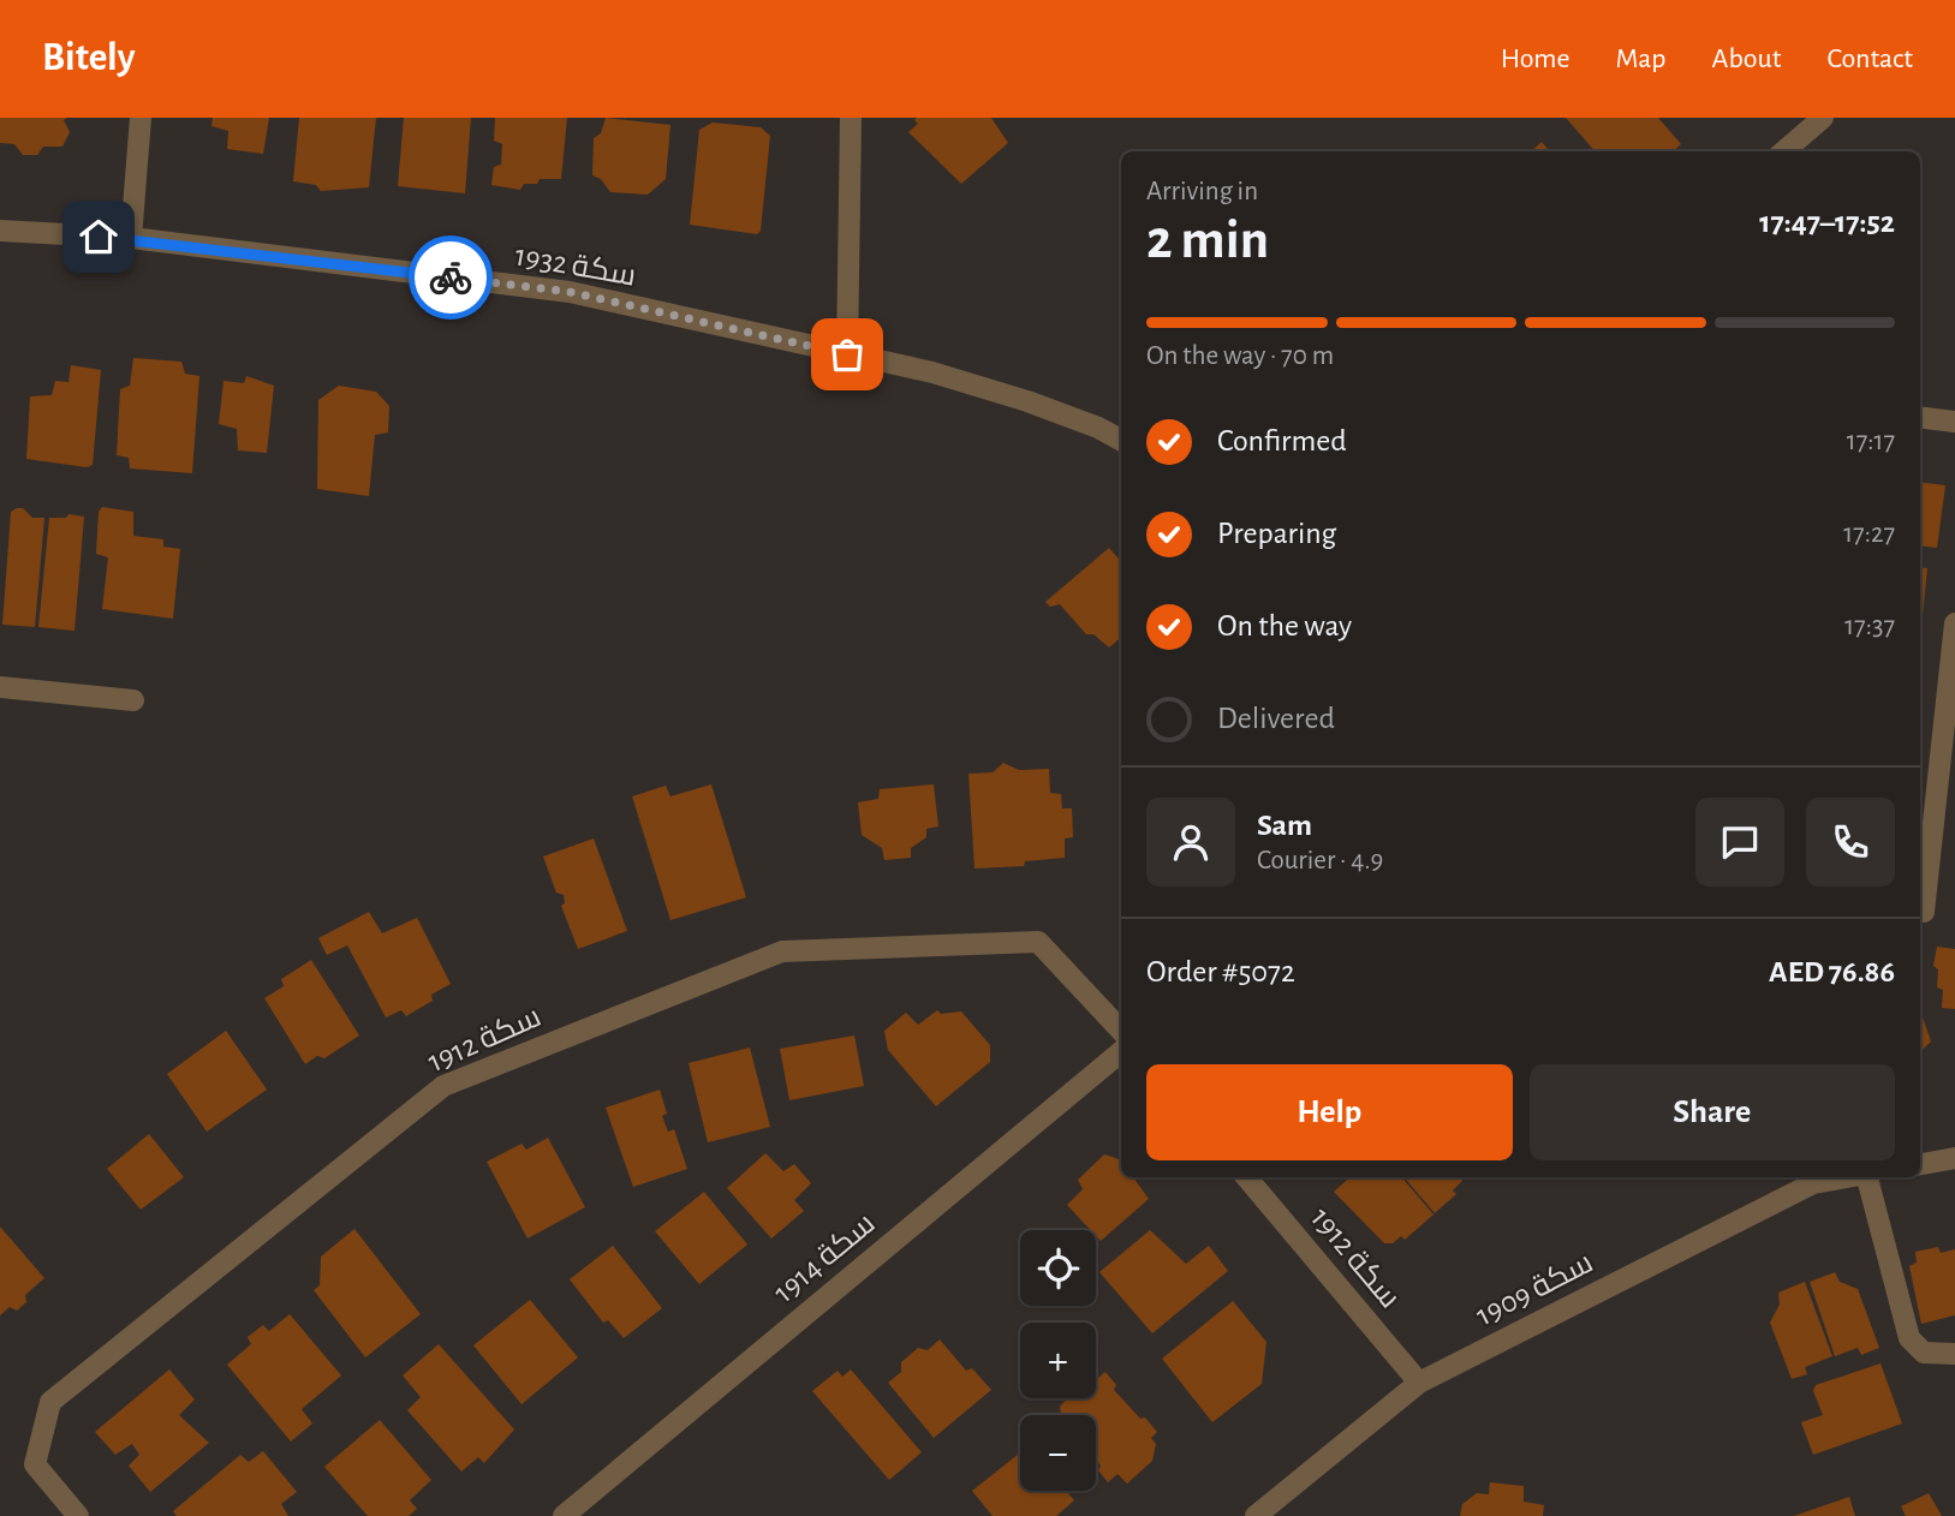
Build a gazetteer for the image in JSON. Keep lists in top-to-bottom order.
{
  "streets": {
    "street": [
      "سكة 1932",
      "سكة 1912",
      "سكة 1914",
      "سكة 1909"
    ]
  },
  "crossings": [
    ["سكة 1912", "سكة 1909"]
  ],
  "page": {
    "header": "Bitely",
    "nav": [
      "Home",
      "Map",
      "About",
      "Contact"
    ],
    "heading": ["2 min", "Arriving in", "17:47–17:52"],
    "panel": [
      "Sam",
      "Courier · 4.9",
      "Order #5072",
      "AED 76.86"
    ],
    "bar": "On the way · 70 m",
    "list": [
      ["Confirmed", "17:17"],
      ["Preparing", "17:27"],
      ["On the way", "17:37"],
      "Delivered"
    ],
    "buttons": ["Help", "Share"],
    "map_buttons": ["+", "−"]
  }
}
